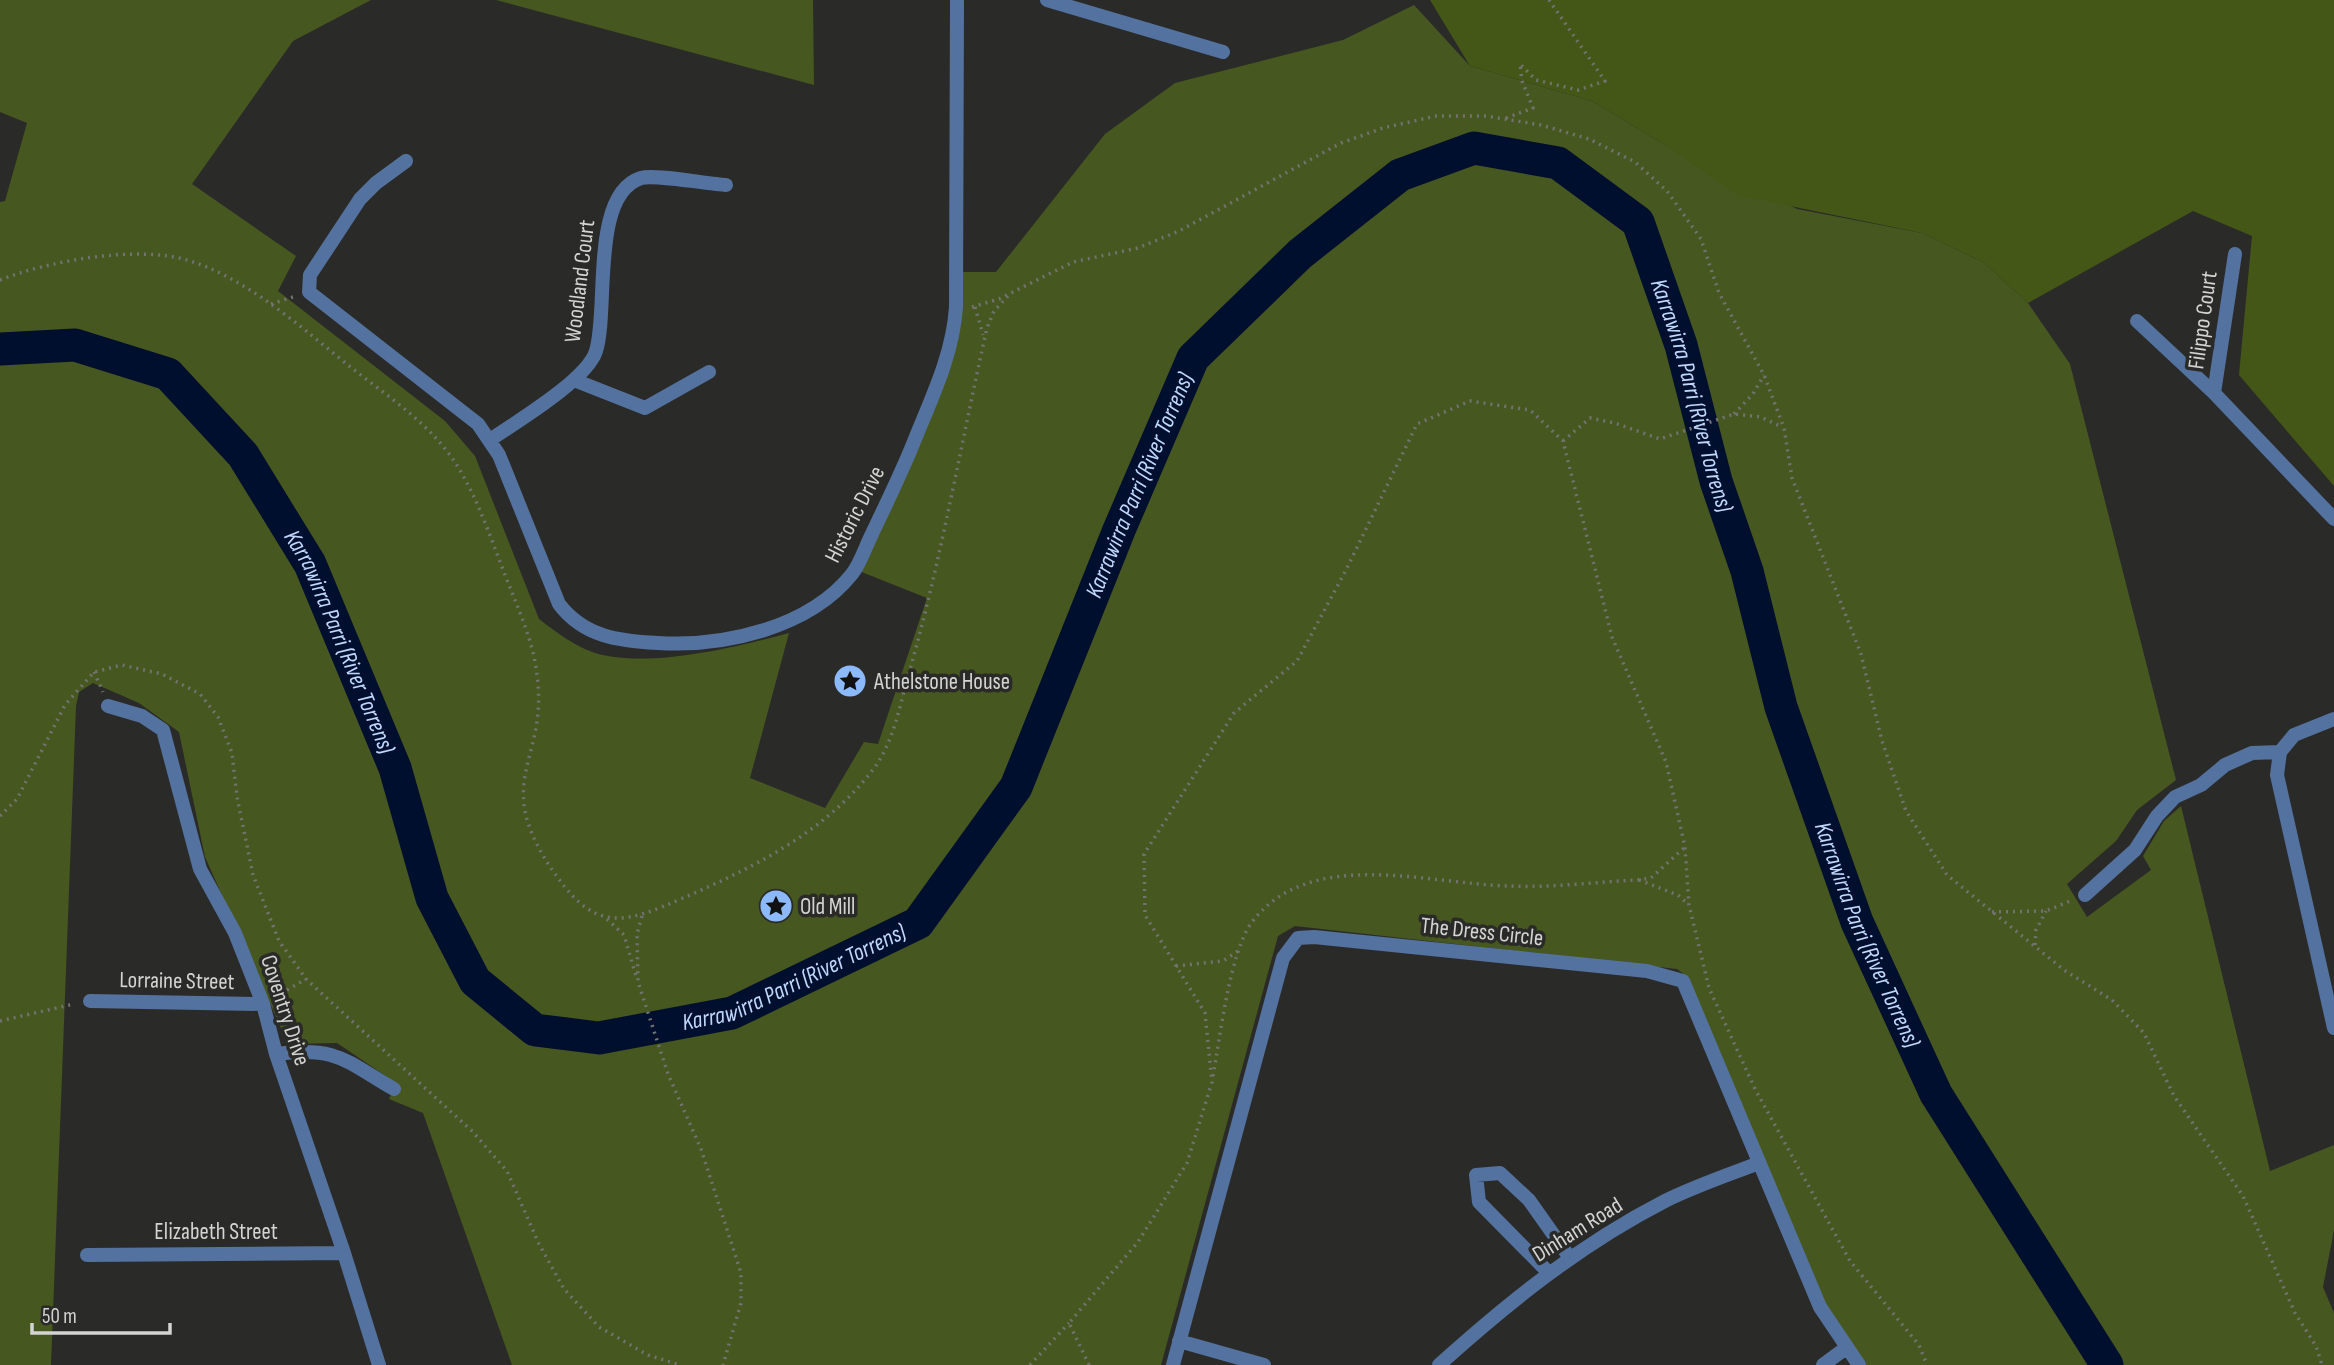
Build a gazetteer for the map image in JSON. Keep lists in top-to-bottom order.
{
  "streets": {
    "street": [
      "Woodland Court",
      "Filippo Court",
      "Historic Drive",
      "The Dress Circle",
      "Lorraine Street",
      "Coventry Drive",
      "Dinham Road",
      "Elizabeth Street"
    ]
  },
  "crossings": [
    ["Woodland Court", "Historic Drive"],
    ["The Dress Circle", "Dinham Road"],
    ["Lorraine Street", "Coventry Drive"],
    ["Coventry Drive", "Elizabeth Street"]
  ],
  "water": ["Karrawirra Parri (River Torrens)"],
  "places": {
    "place": ["Athelstone House", "Old Mill"]
  },
  "scale_bar": "50 m"
}
